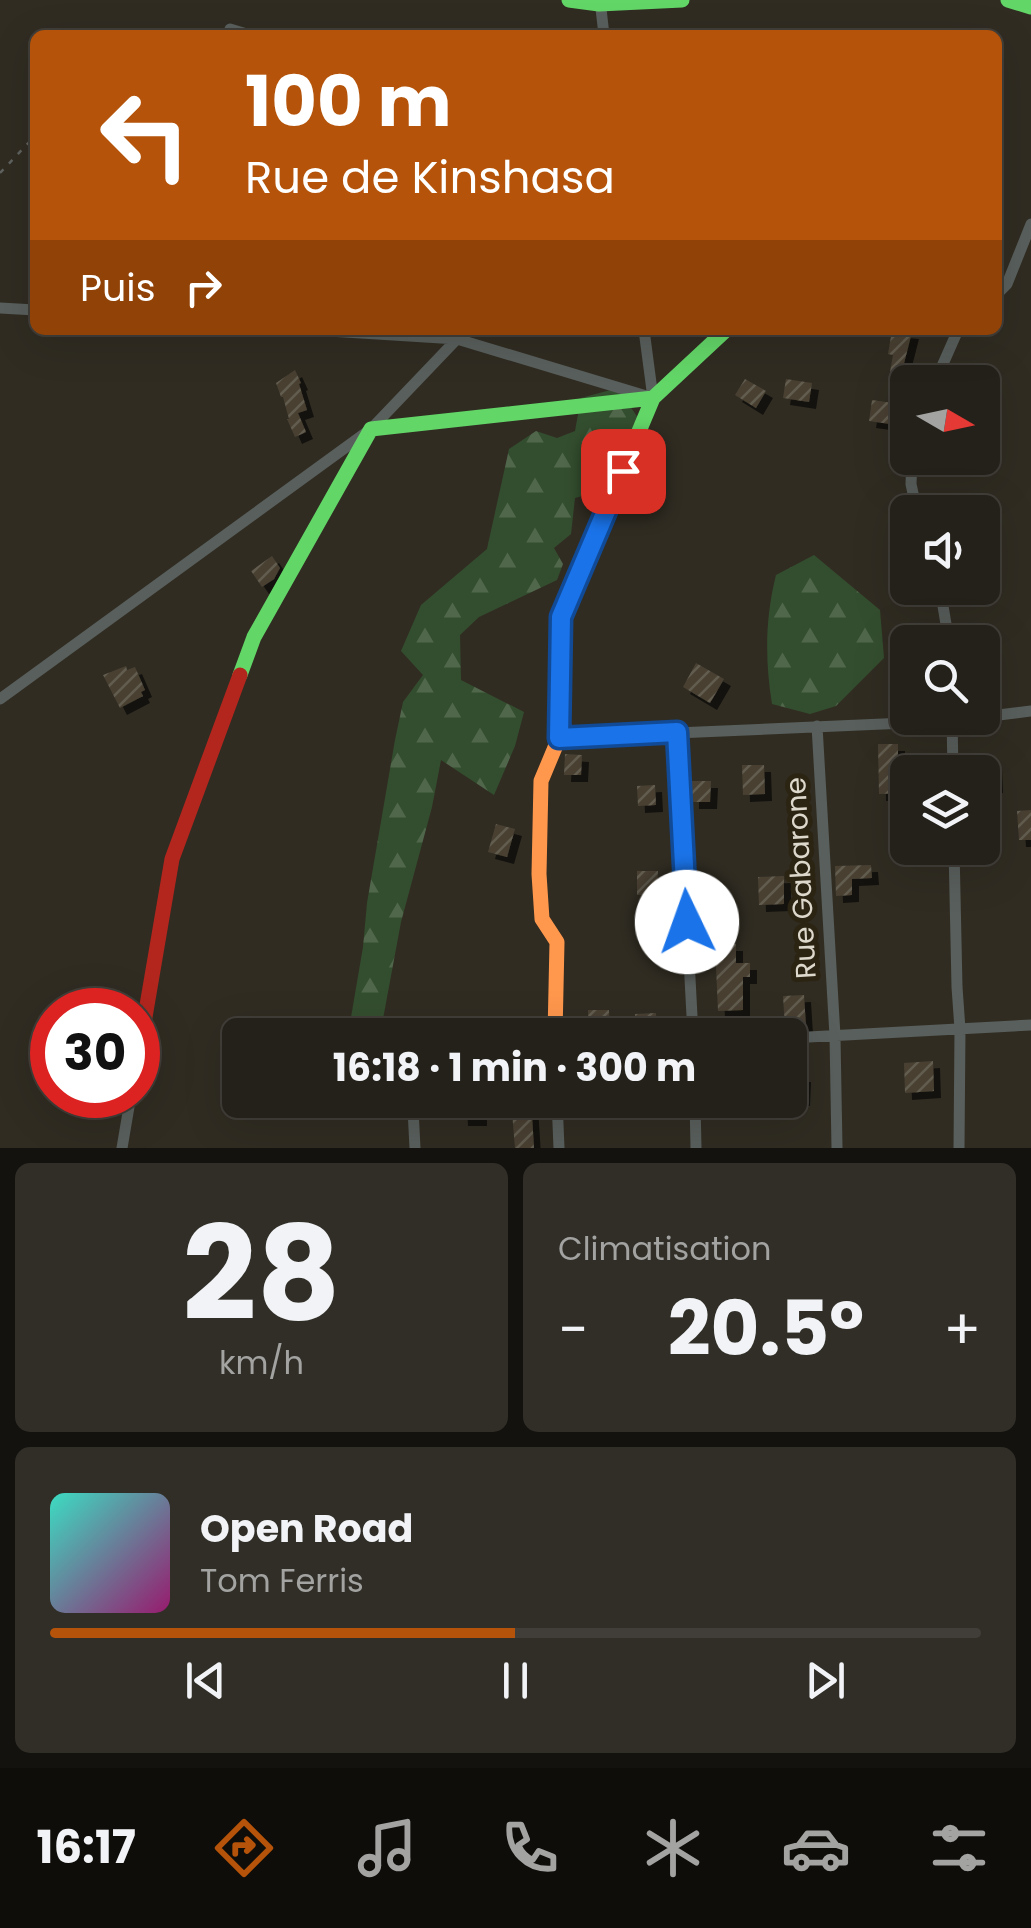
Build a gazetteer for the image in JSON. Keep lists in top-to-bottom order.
{
  "streets": {
    "street": ["Rue Gabarone"]
  },
  "north": "right",
  "page": {
    "turn": ["100 m", "Rue de Kinshasa"],
    "then": "Puis",
    "limit": "30",
    "trip": "16:18 · 1 min · 300 m",
    "tile": [
      ["28", "km/h"],
      "Climatisation"
    ],
    "heat": ["−", "20.5°", "+"],
    "song": ["Open Road", "Tom Ferris"],
    "tabs": "16:17"
  }
}
